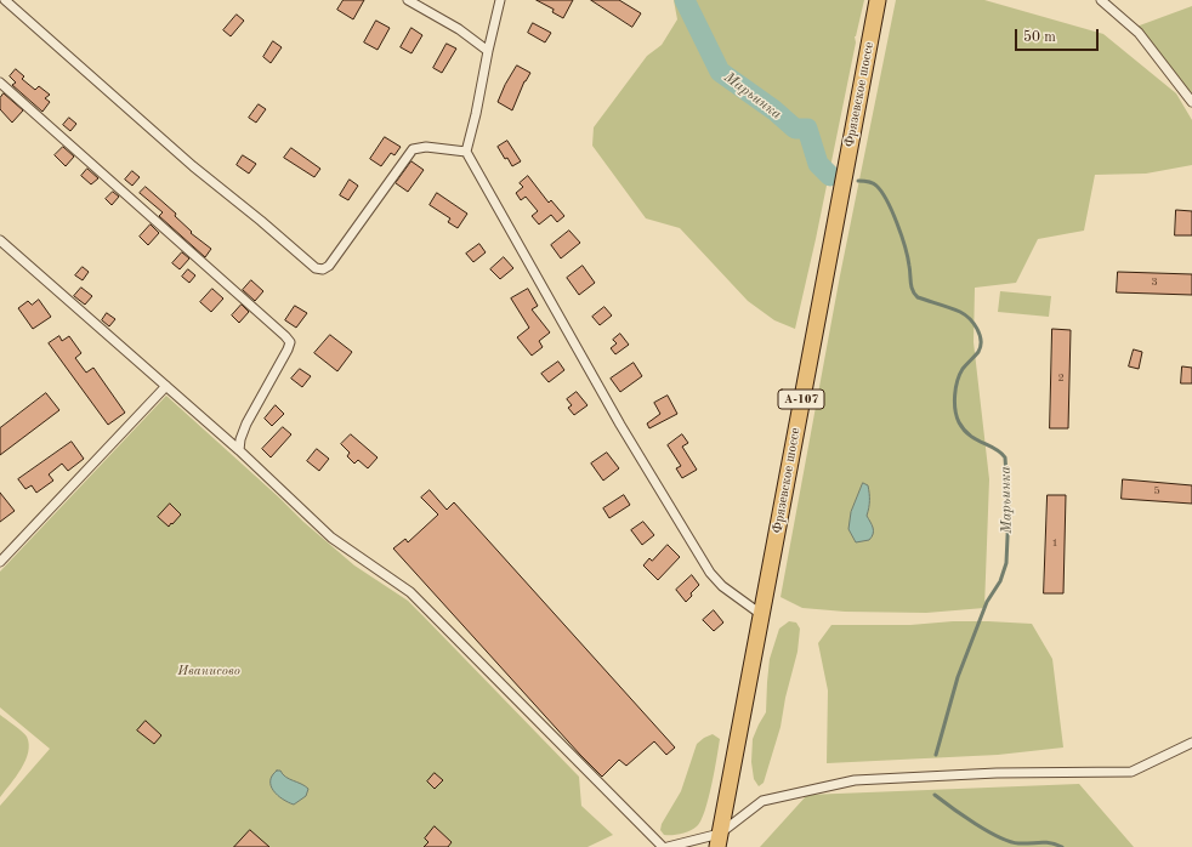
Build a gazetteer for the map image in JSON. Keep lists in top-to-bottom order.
{
  "streets": {
    "highway": ["Фрязевское шоссе", "А-107"]
  },
  "water": ["Марьинка"],
  "parks": ["Иванисово"],
  "house_numbers": [
    "3",
    "2",
    "5",
    "1"
  ],
  "scale_bar": "50 m"
}
